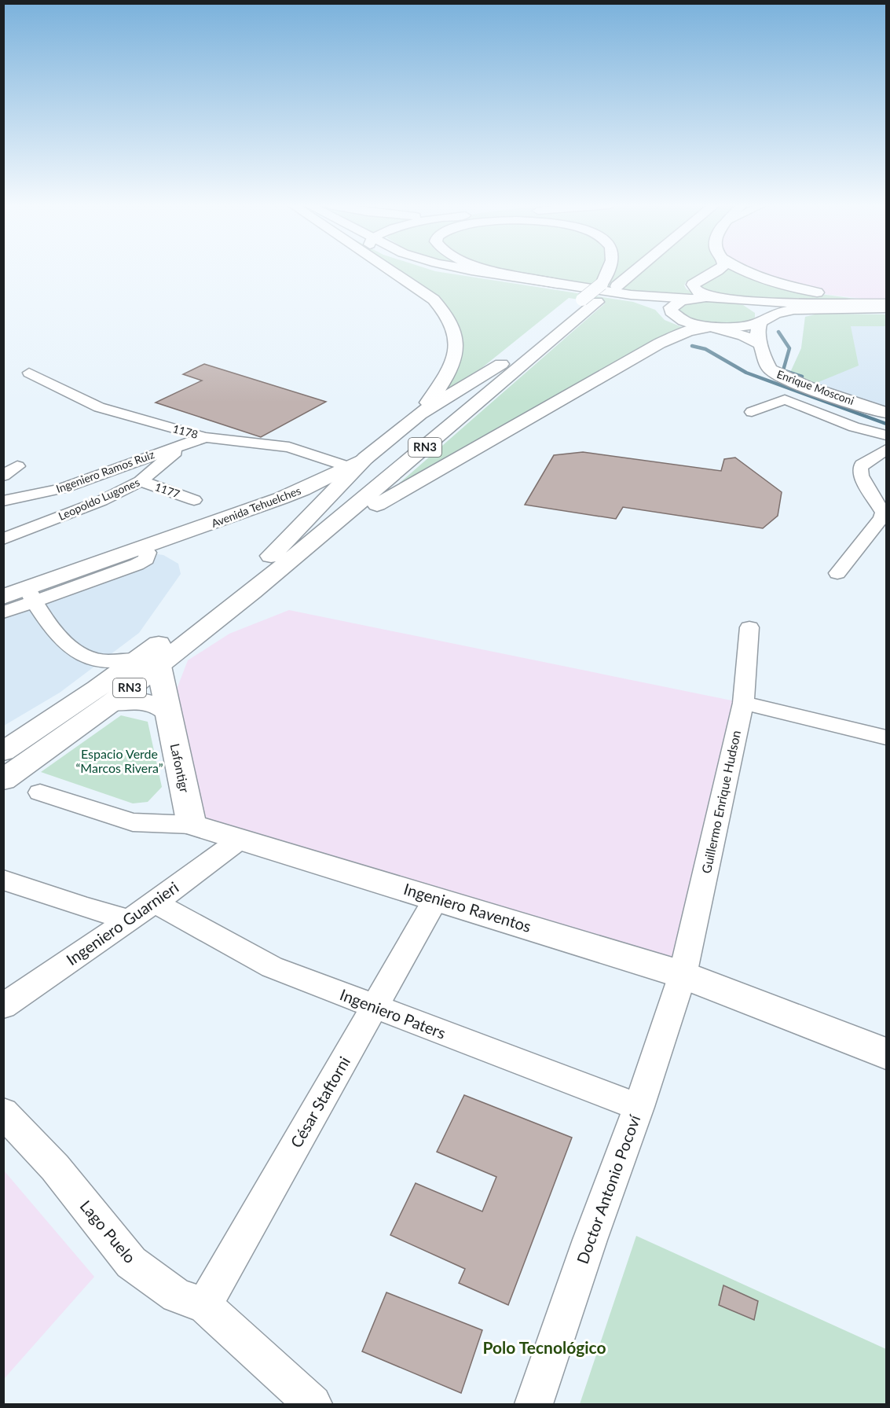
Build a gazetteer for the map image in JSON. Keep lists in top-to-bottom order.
{
  "streets": {
    "main road": [
      "Enrique Mosconi",
      "RN3",
      "Avenida Tehuelches",
      "Lafontigr",
      "Ingeniero Raventos"
    ],
    "street": [
      "1178",
      "Ingeniero Ramos Ruiz",
      "1177",
      "Leopoldo Lugones",
      "Guillermo Enrique Hudson",
      "Ingeniero Guarnieri",
      "Ingeniero Paters",
      "César Staftorni",
      "Doctor Antonio Pocoví",
      "Lago Puelo"
    ]
  },
  "crossings": [
    ["1178", "Ingeniero Ramos Ruiz"],
    ["1178", "Avenida Tehuelches"],
    ["RN3", "Lafontigr"],
    ["Ingeniero Ramos Ruiz", "Leopoldo Lugones"],
    ["1177", "Leopoldo Lugones"],
    ["Lafontigr", "Ingeniero Raventos"],
    ["Guillermo Enrique Hudson", "Ingeniero Raventos"],
    ["Guillermo Enrique Hudson", "Doctor Antonio Pocoví"],
    ["Ingeniero Raventos", "Ingeniero Guarnieri"],
    ["Ingeniero Raventos", "César Staftorni"],
    ["Ingeniero Raventos", "Doctor Antonio Pocoví"],
    ["Ingeniero Guarnieri", "Ingeniero Paters"],
    ["Ingeniero Paters", "César Staftorni"],
    ["Ingeniero Paters", "Doctor Antonio Pocoví"],
    ["César Staftorni", "Lago Puelo"]
  ],
  "districts": ["Polo Tecnológico"],
  "parks": ["Espacio Verde “Marcos Rivera”"]
}
